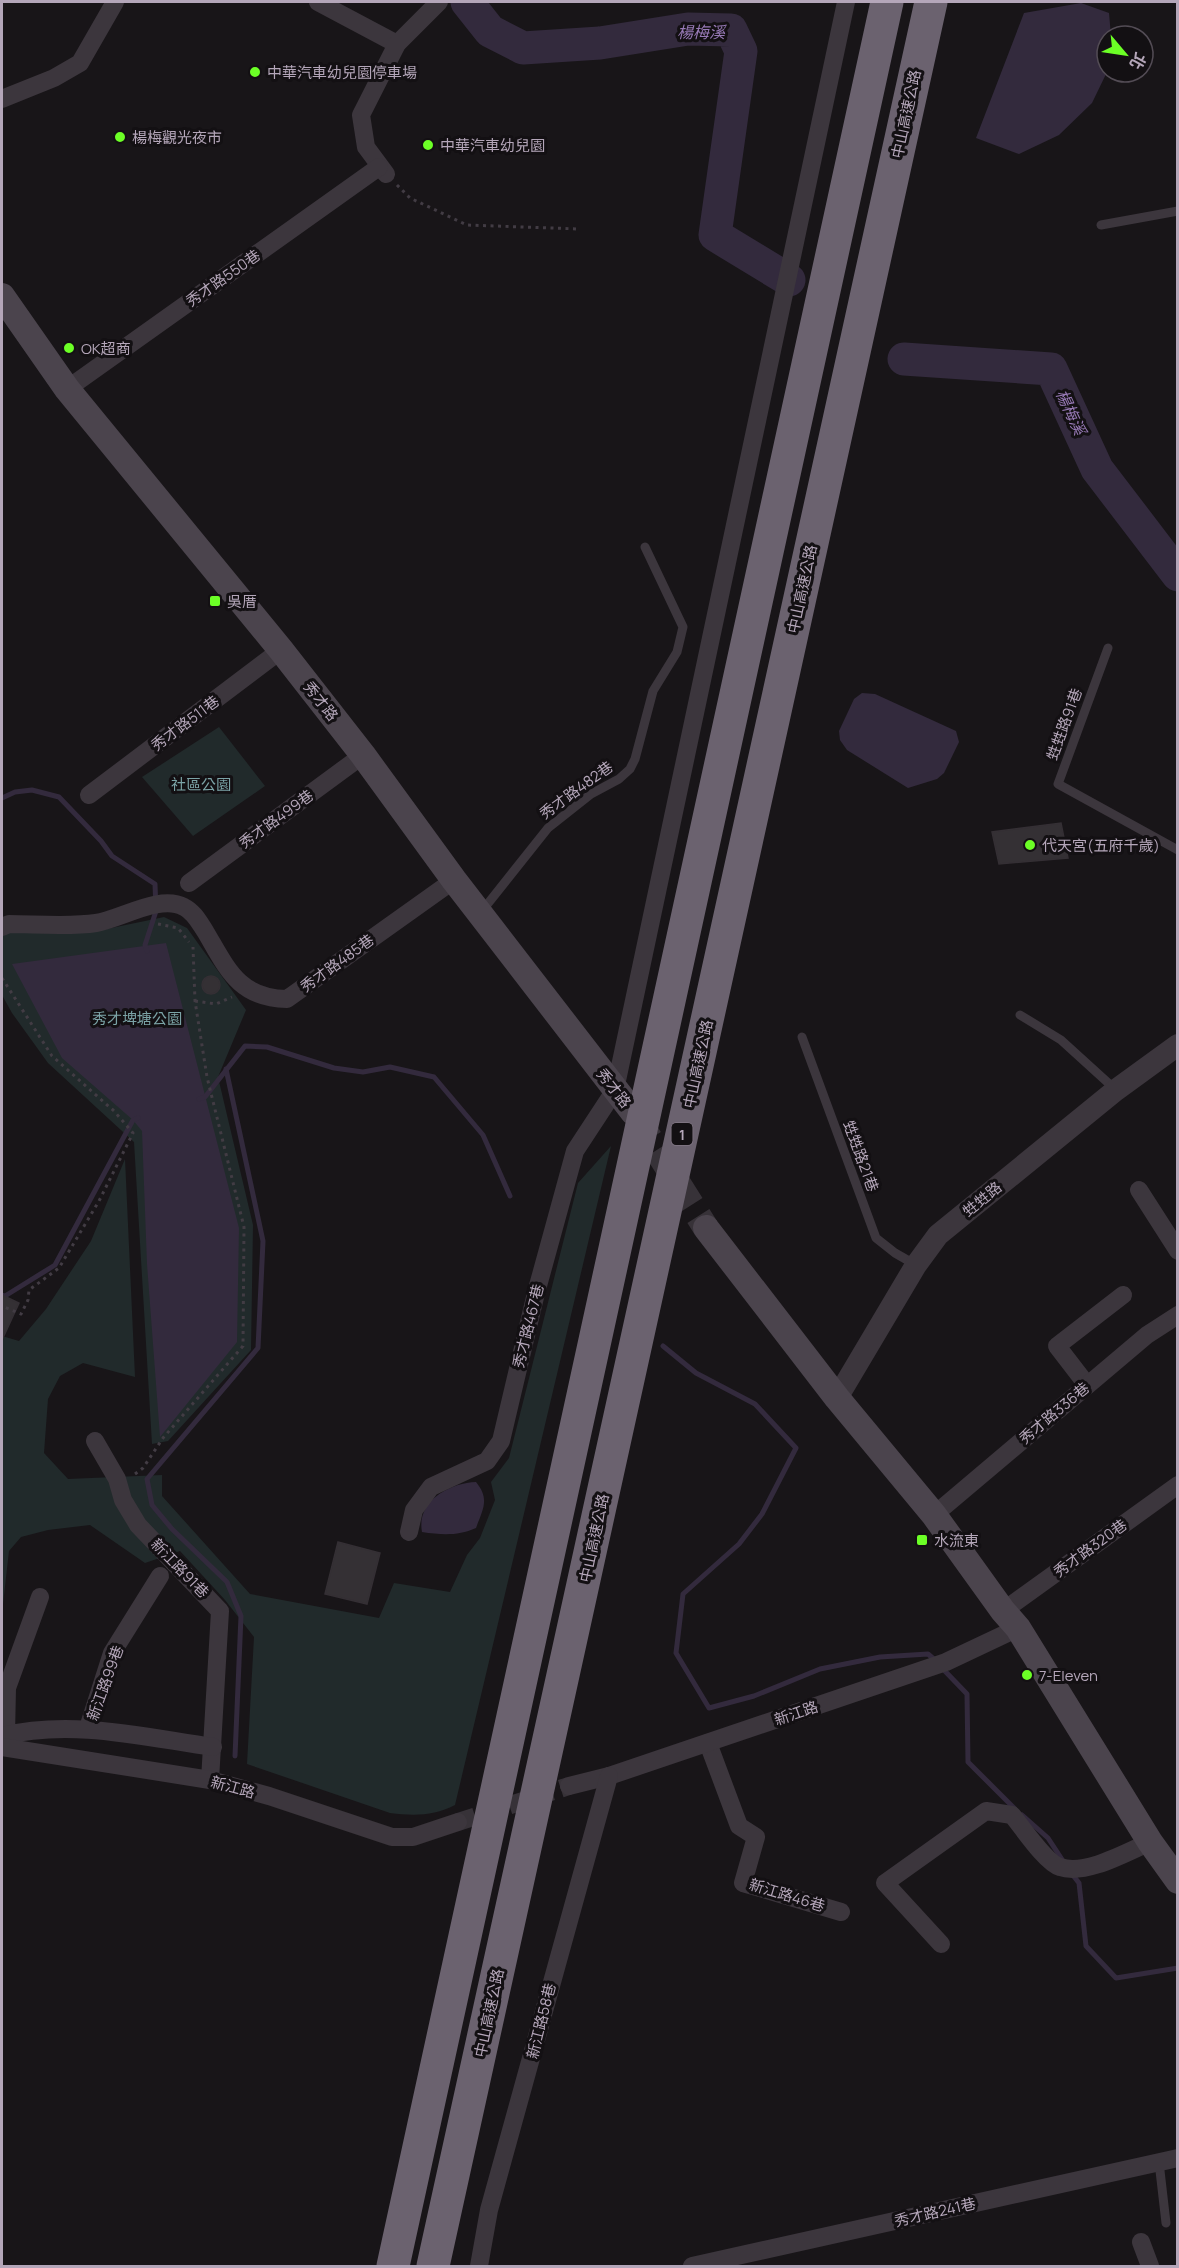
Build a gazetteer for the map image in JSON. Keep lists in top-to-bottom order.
{
  "streets": {
    "highway": ["中山高速公路", "1"],
    "main road": ["秀才路"],
    "street": [
      "秀才路550巷",
      "秀才路511巷",
      "秀才路499巷",
      "秀才路485巷",
      "甡甡路",
      "秀才路467巷",
      "秀才路336巷",
      "秀才路320巷",
      "新江路91巷",
      "新江路99巷",
      "新江路",
      "新江路46巷",
      "新江路58巷",
      "秀才路241巷"
    ],
    "lane": ["甡甡路91巷", "秀才路482巷", "甡甡路21巷"]
  },
  "crossings": [
    ["秀才路550巷", "秀才路"],
    ["秀才路", "秀才路511巷"],
    ["秀才路", "秀才路482巷"],
    ["秀才路", "秀才路499巷"],
    ["秀才路", "秀才路485巷"],
    ["秀才路", "秀才路467巷"],
    ["甡甡路21巷", "甡甡路"],
    ["秀才路320巷", "新江路"],
    ["新江路91巷", "新江路"],
    ["新江路", "新江路46巷"],
    ["新江路", "新江路58巷"]
  ],
  "water": ["楊梅溪"],
  "parks": ["社區公園", "秀才埤塘公園"],
  "places": {
    "other": [
      "中華汽車幼兒園停車場",
      "楊梅觀光夜市",
      "中華汽車幼兒園",
      "OK超商",
      "代天宮(五府千歲)",
      "7-Eleven"
    ],
    "transit": ["吳厝", "水流東"]
  },
  "north": "bottom right"
}
